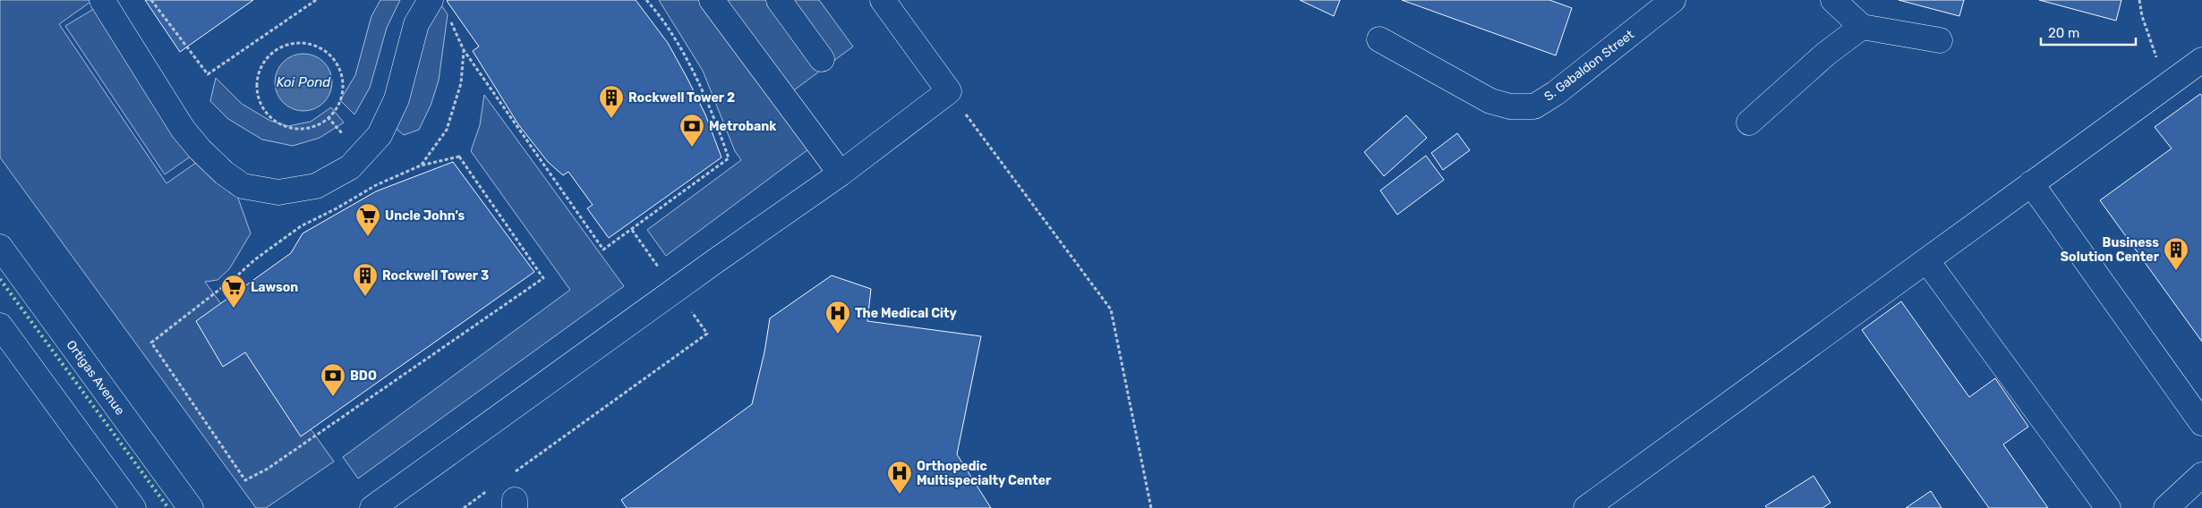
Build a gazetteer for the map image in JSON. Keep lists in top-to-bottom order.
{
  "streets": {
    "main road": ["S. Gabaldon Street", "Ortigas Avenue"]
  },
  "water": ["Koi Pond"],
  "places": {
    "building": ["Rockwell Tower 2", "Business Solution Center", "Rockwell Tower 3"],
    "bank": ["Metrobank", "BDO"],
    "supermarket": ["Uncle John's", "Lawson"],
    "hospital": ["The Medical City", "Orthopedic Multispecialty Center"]
  },
  "scale_bar": "20 m"
}
